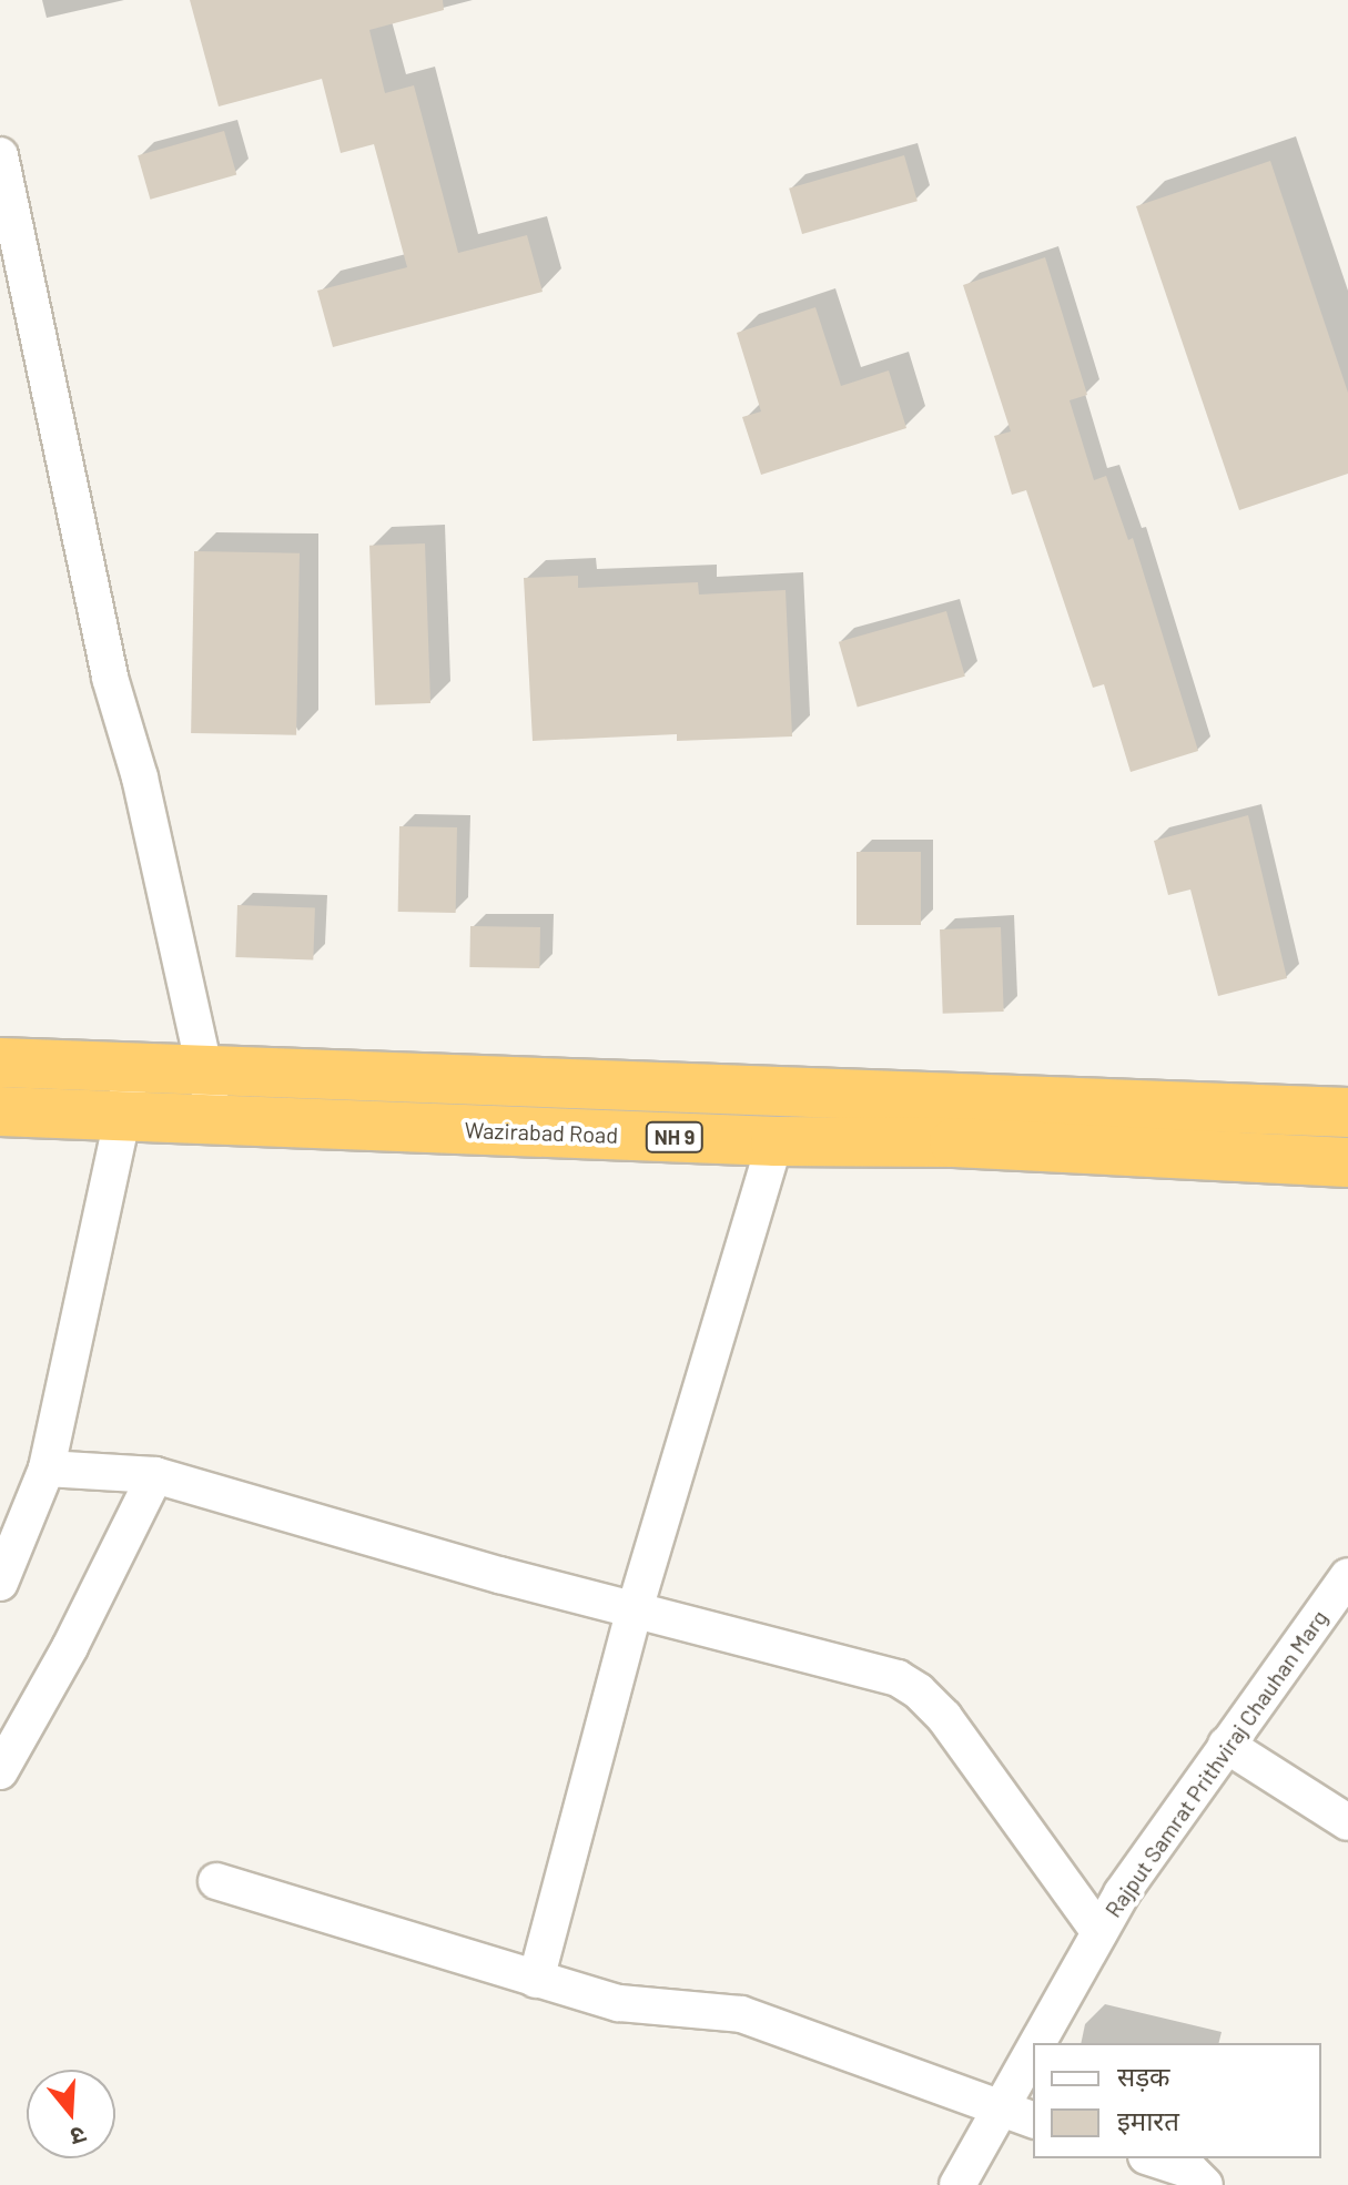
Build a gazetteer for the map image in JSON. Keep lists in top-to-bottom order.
{
  "streets": {
    "highway": ["Wazirabad Road", "NH 9"],
    "street": ["Rajput Samrat Prithviraj Chauhan Marg"]
  },
  "legend": ["सड़क", "इमारत"],
  "north": "bottom"
}
